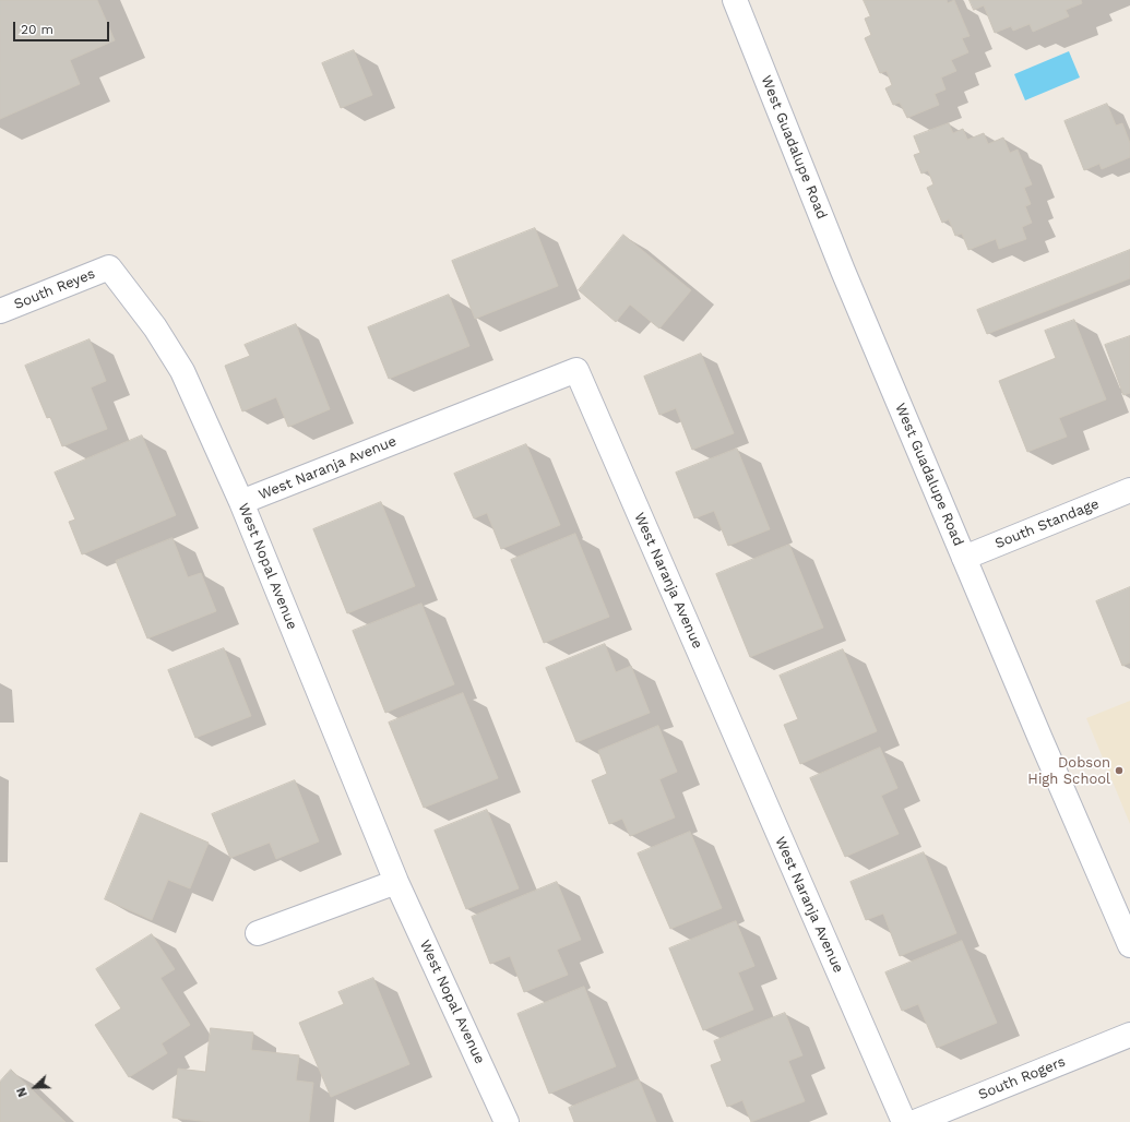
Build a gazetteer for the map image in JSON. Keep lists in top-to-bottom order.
{
  "streets": {
    "street": [
      "West Guadalupe Road",
      "South Reyes",
      "West Naranja Avenue",
      "South Standage",
      "West Nopal Avenue",
      "South Rogers"
    ]
  },
  "crossings": [
    ["West Guadalupe Road", "South Standage"],
    ["South Reyes", "West Nopal Avenue"],
    ["West Naranja Avenue", "West Nopal Avenue"]
  ],
  "places": ["Dobson High School"],
  "scale_bar": "20 m",
  "north": "left"
}
